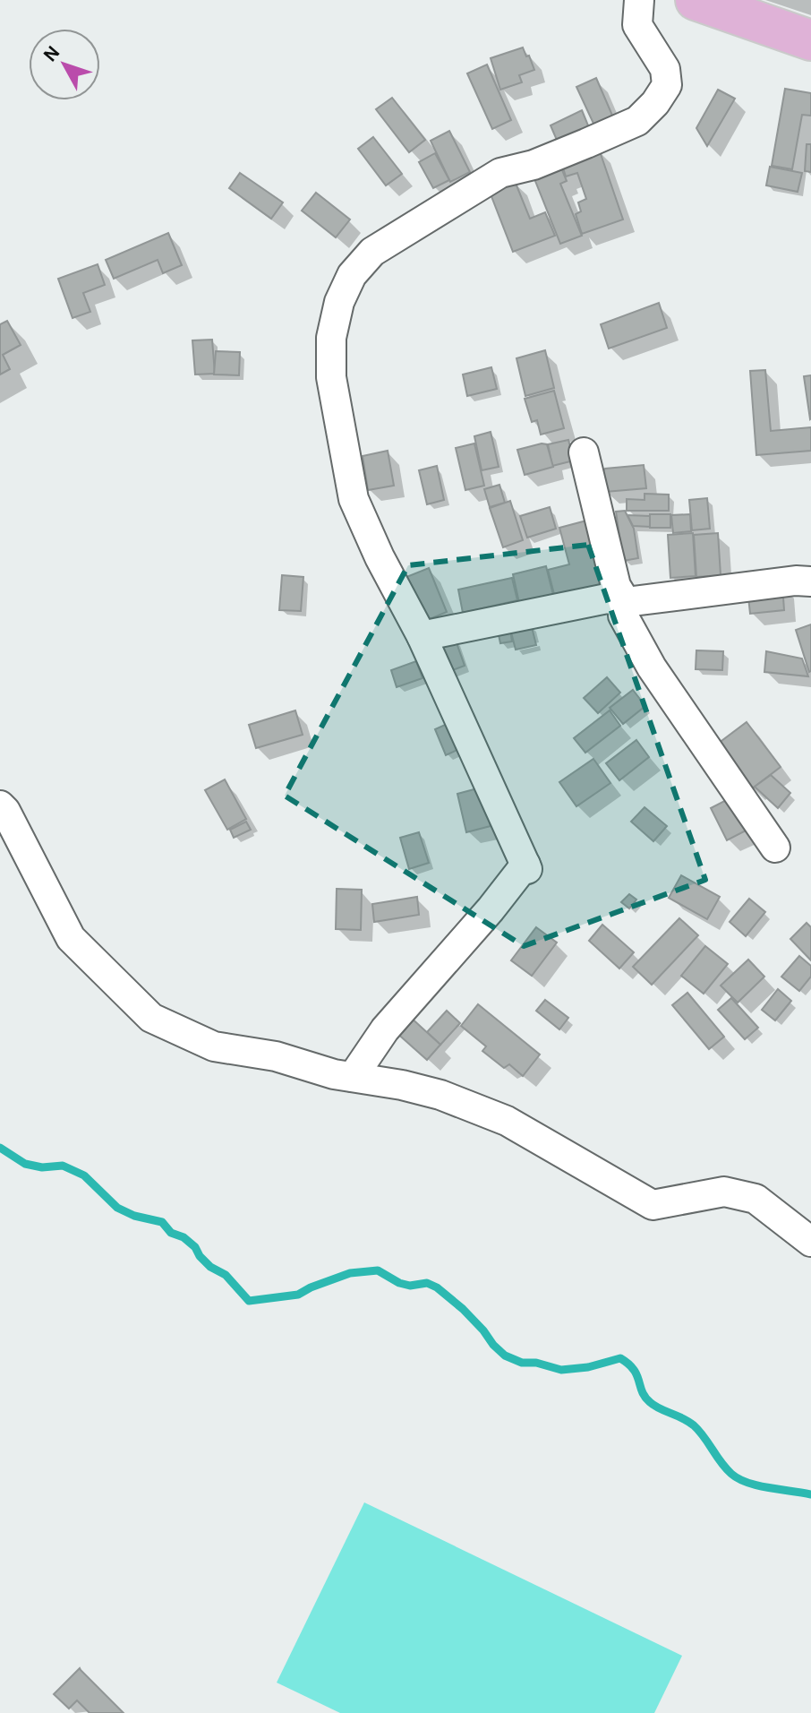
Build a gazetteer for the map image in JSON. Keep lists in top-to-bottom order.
{
  "north": "top left"
}
